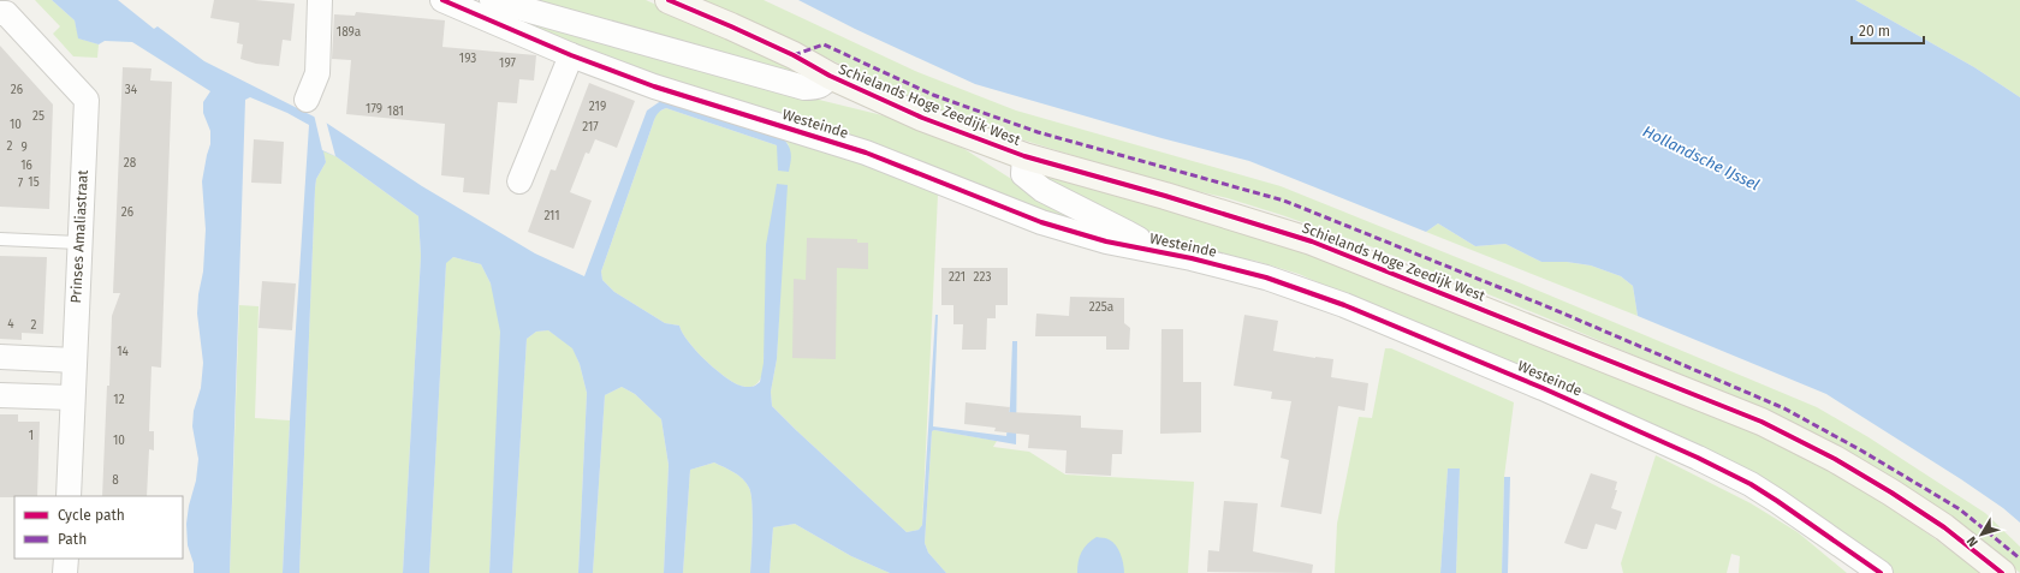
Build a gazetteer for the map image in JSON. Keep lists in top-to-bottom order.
{
  "streets": {
    "street": ["Schielands Hoge Zeedijk West", "Westeinde", "Prinses Amaliastraat"]
  },
  "crossings": [
    ["Schielands Hoge Zeedijk West", "Westeinde"]
  ],
  "water": ["Hollandsche IJssel"],
  "house_numbers": [
    "189a",
    "193",
    "197",
    "26",
    "34",
    "219",
    "179",
    "181",
    "25",
    "10",
    "217",
    "2",
    "9",
    "28",
    "16",
    "15",
    "7",
    "26",
    "211",
    "221",
    "223",
    "225a",
    "4",
    "2",
    "14",
    "12",
    "1",
    "10",
    "8"
  ],
  "legend": ["Cycle path", "Path"],
  "scale_bar": "20 m",
  "north": "bottom left"
}
